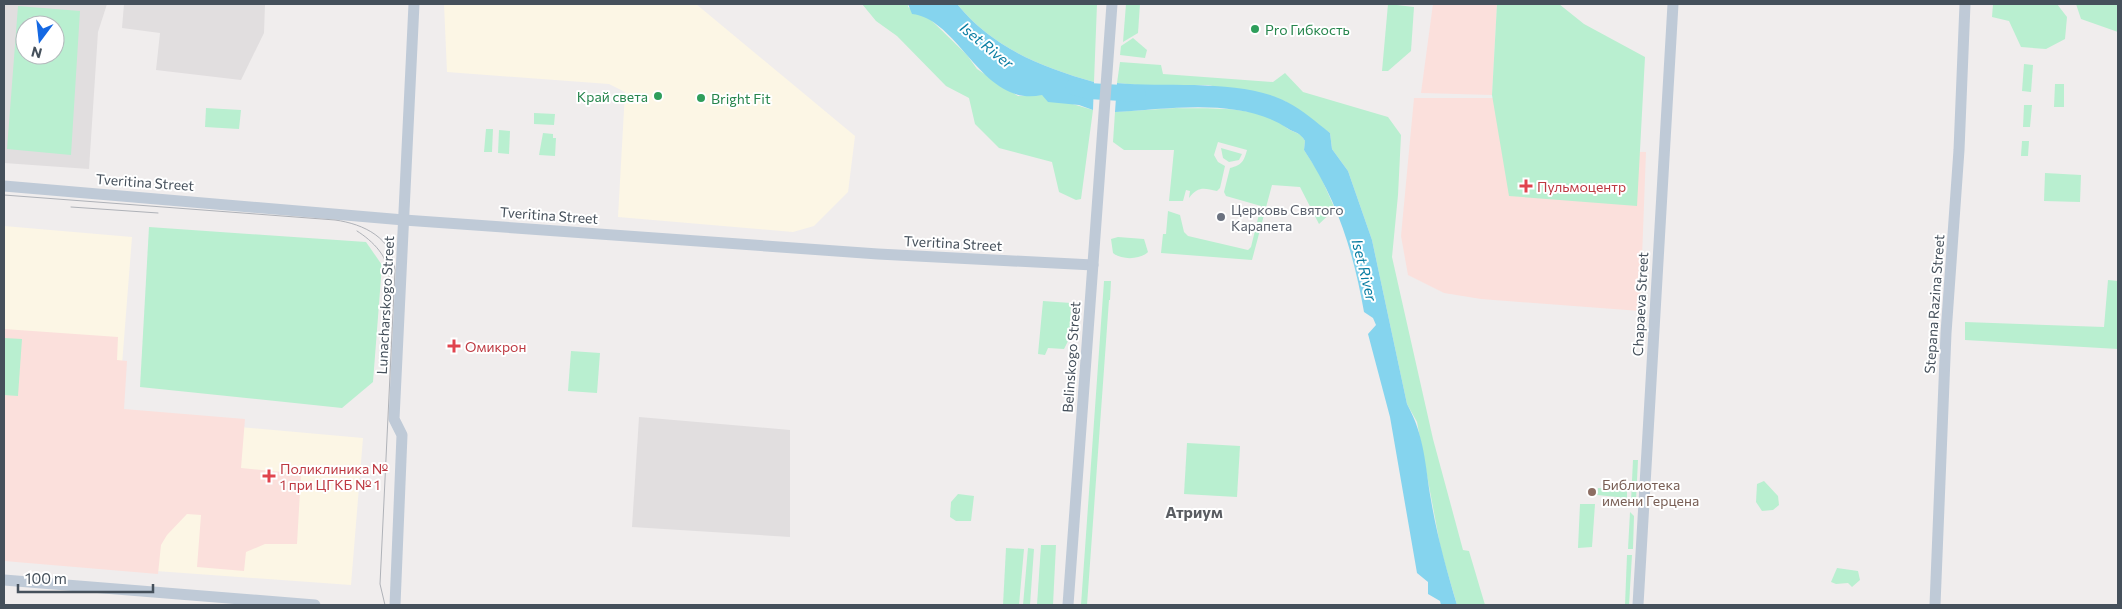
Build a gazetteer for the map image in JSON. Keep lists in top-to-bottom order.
{
  "streets": {
    "street": [
      "Tveritina Street",
      "Chapaeva Street",
      "Stepana Razina Street",
      "Lunacharskogo Street",
      "Belinskogo Street"
    ]
  },
  "crossings": [
    ["Tveritina Street", "Lunacharskogo Street"],
    ["Tveritina Street", "Belinskogo Street"]
  ],
  "districts": ["Атриум"],
  "water": ["Iset River"],
  "places": {
    "other": [
      "Pro Гибкость",
      "Край света",
      "Bright Fit",
      "Церковь Святого Карапета",
      "Библиотека имени Герцена"
    ],
    "health": ["Пульмоцентр", "Омикрон", "Поликлиника № 1 при ЦГКБ № 1"]
  },
  "scale_bar": "100 m",
  "north": "bottom"
}
